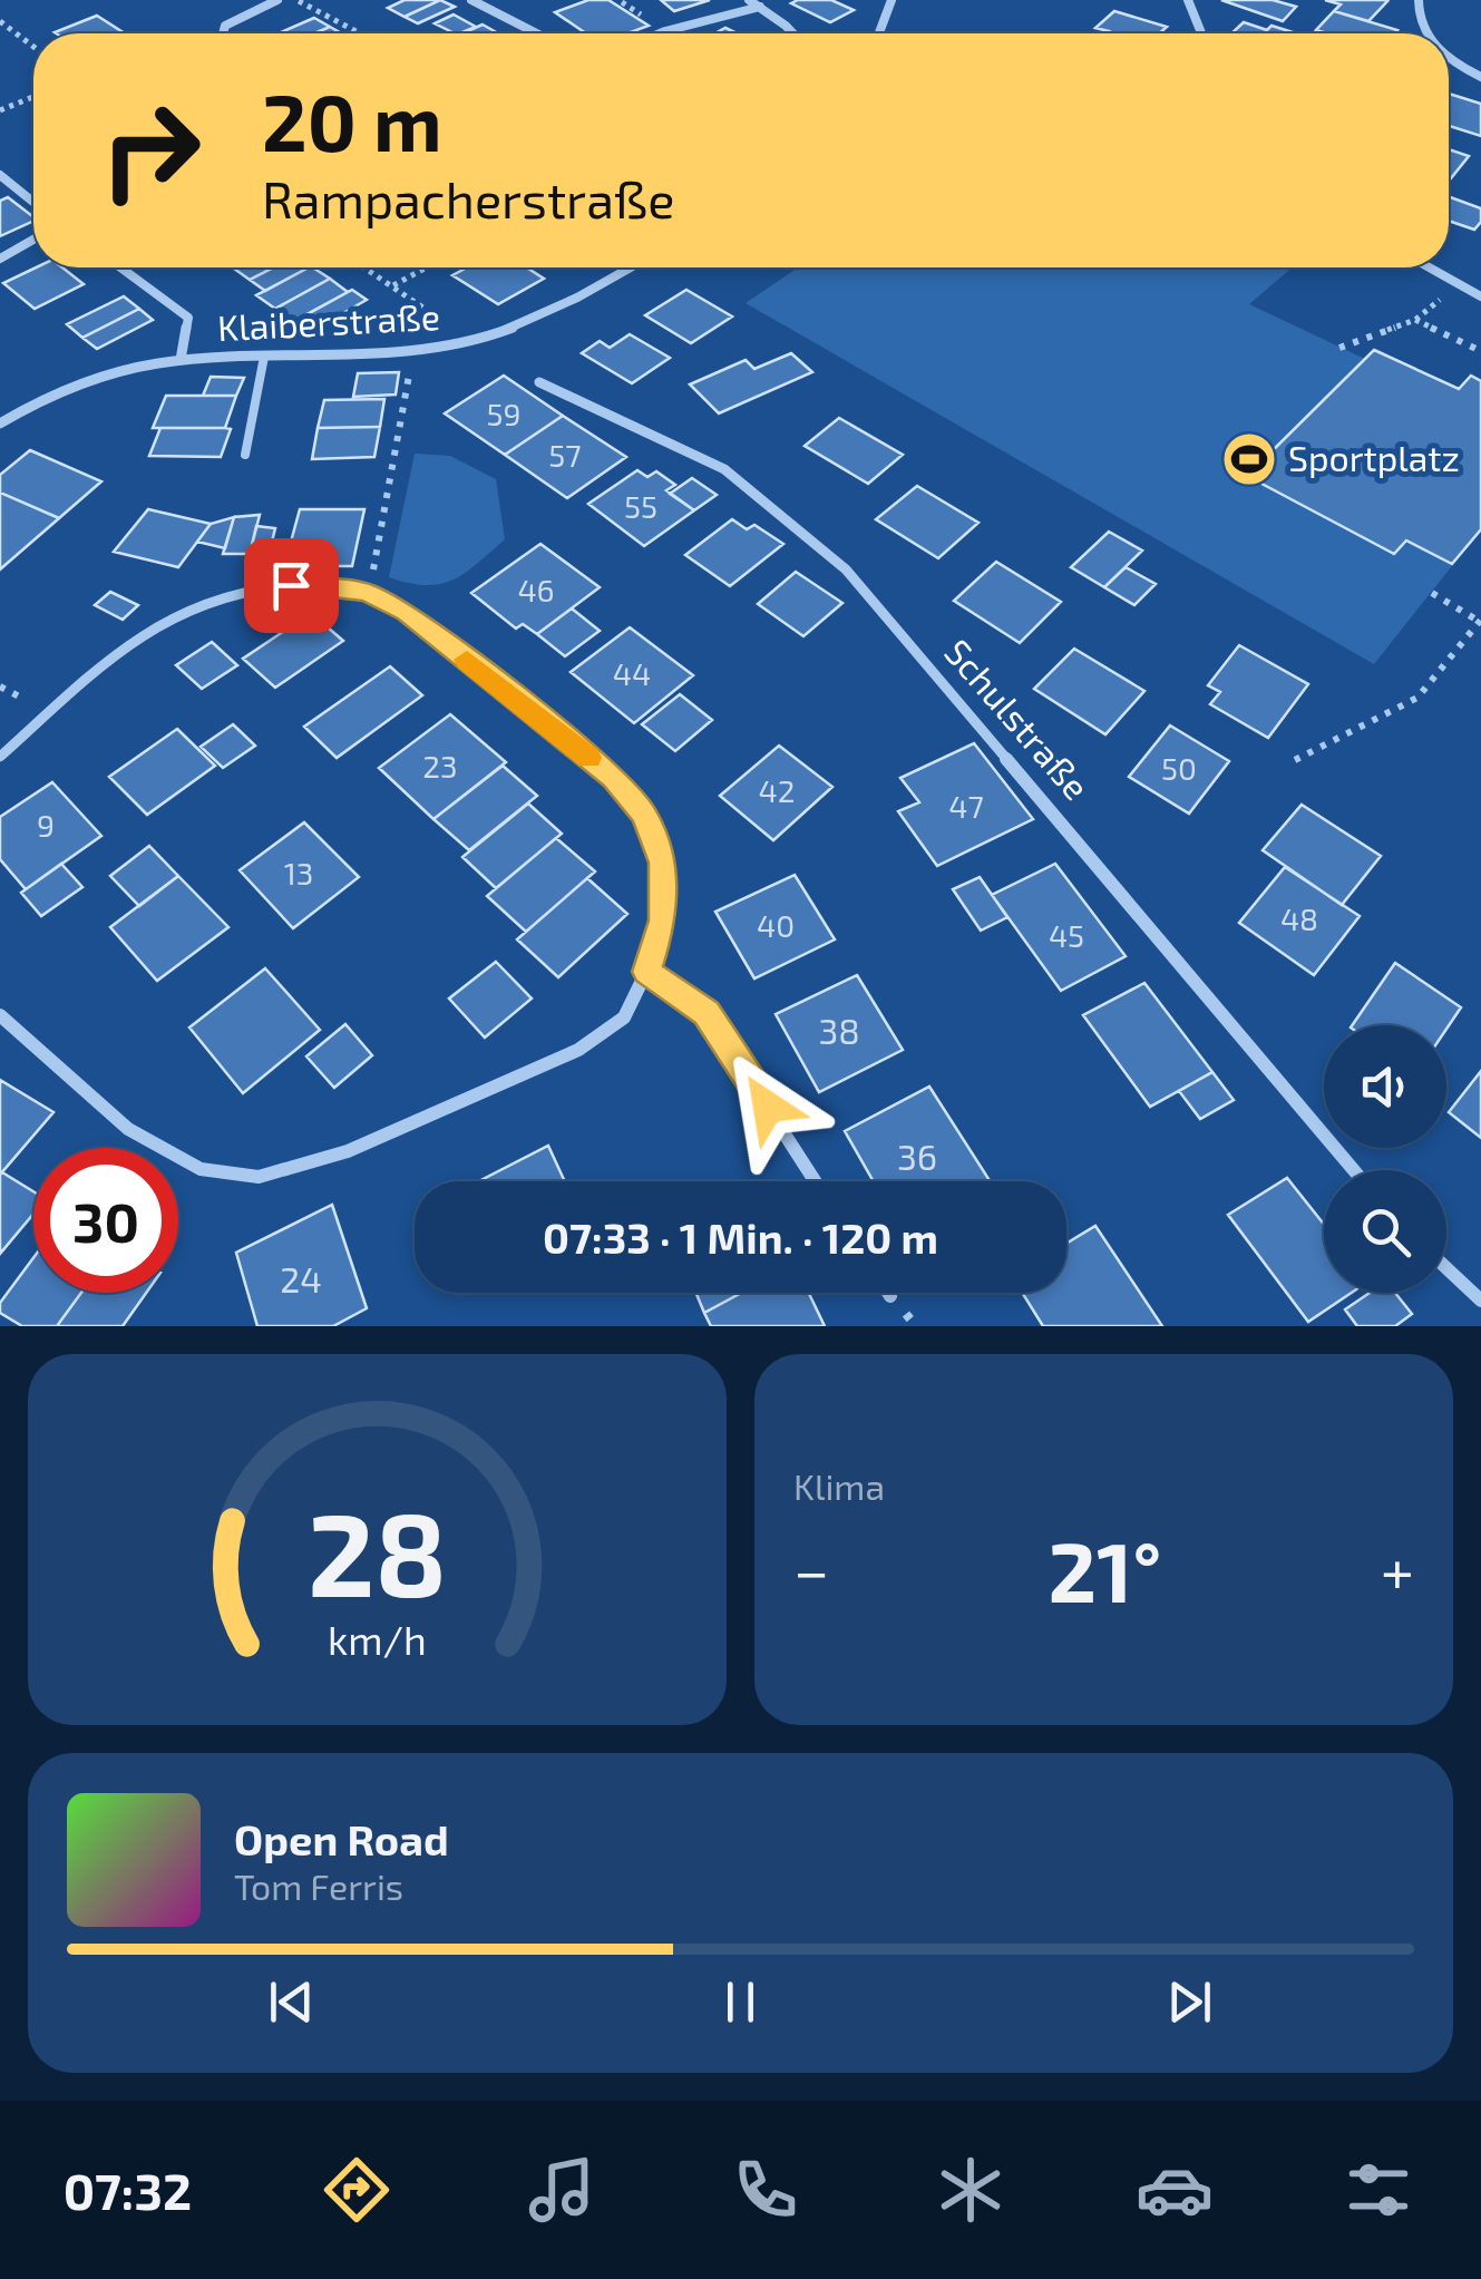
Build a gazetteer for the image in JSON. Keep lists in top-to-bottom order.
{
  "streets": {
    "street": ["Klaiberstraße", "Schulstraße"]
  },
  "places": {
    "sports": ["Sportplatz"]
  },
  "house_numbers": [
    "59",
    "57",
    "55",
    "46",
    "44",
    "23",
    "50",
    "42",
    "47",
    "9",
    "13",
    "48",
    "40",
    "45",
    "38",
    "36",
    "24"
  ],
  "page": {
    "turn": ["20 m", "Rampacherstraße"],
    "limit": "30",
    "trip": "07:33 · 1 Min. · 120 m",
    "tile": "Klima",
    "heat": ["−", "21°", "+"],
    "song": ["Open Road", "Tom Ferris"],
    "tabs": "07:32",
    "gauge": ["28", "km/h"]
  }
}
